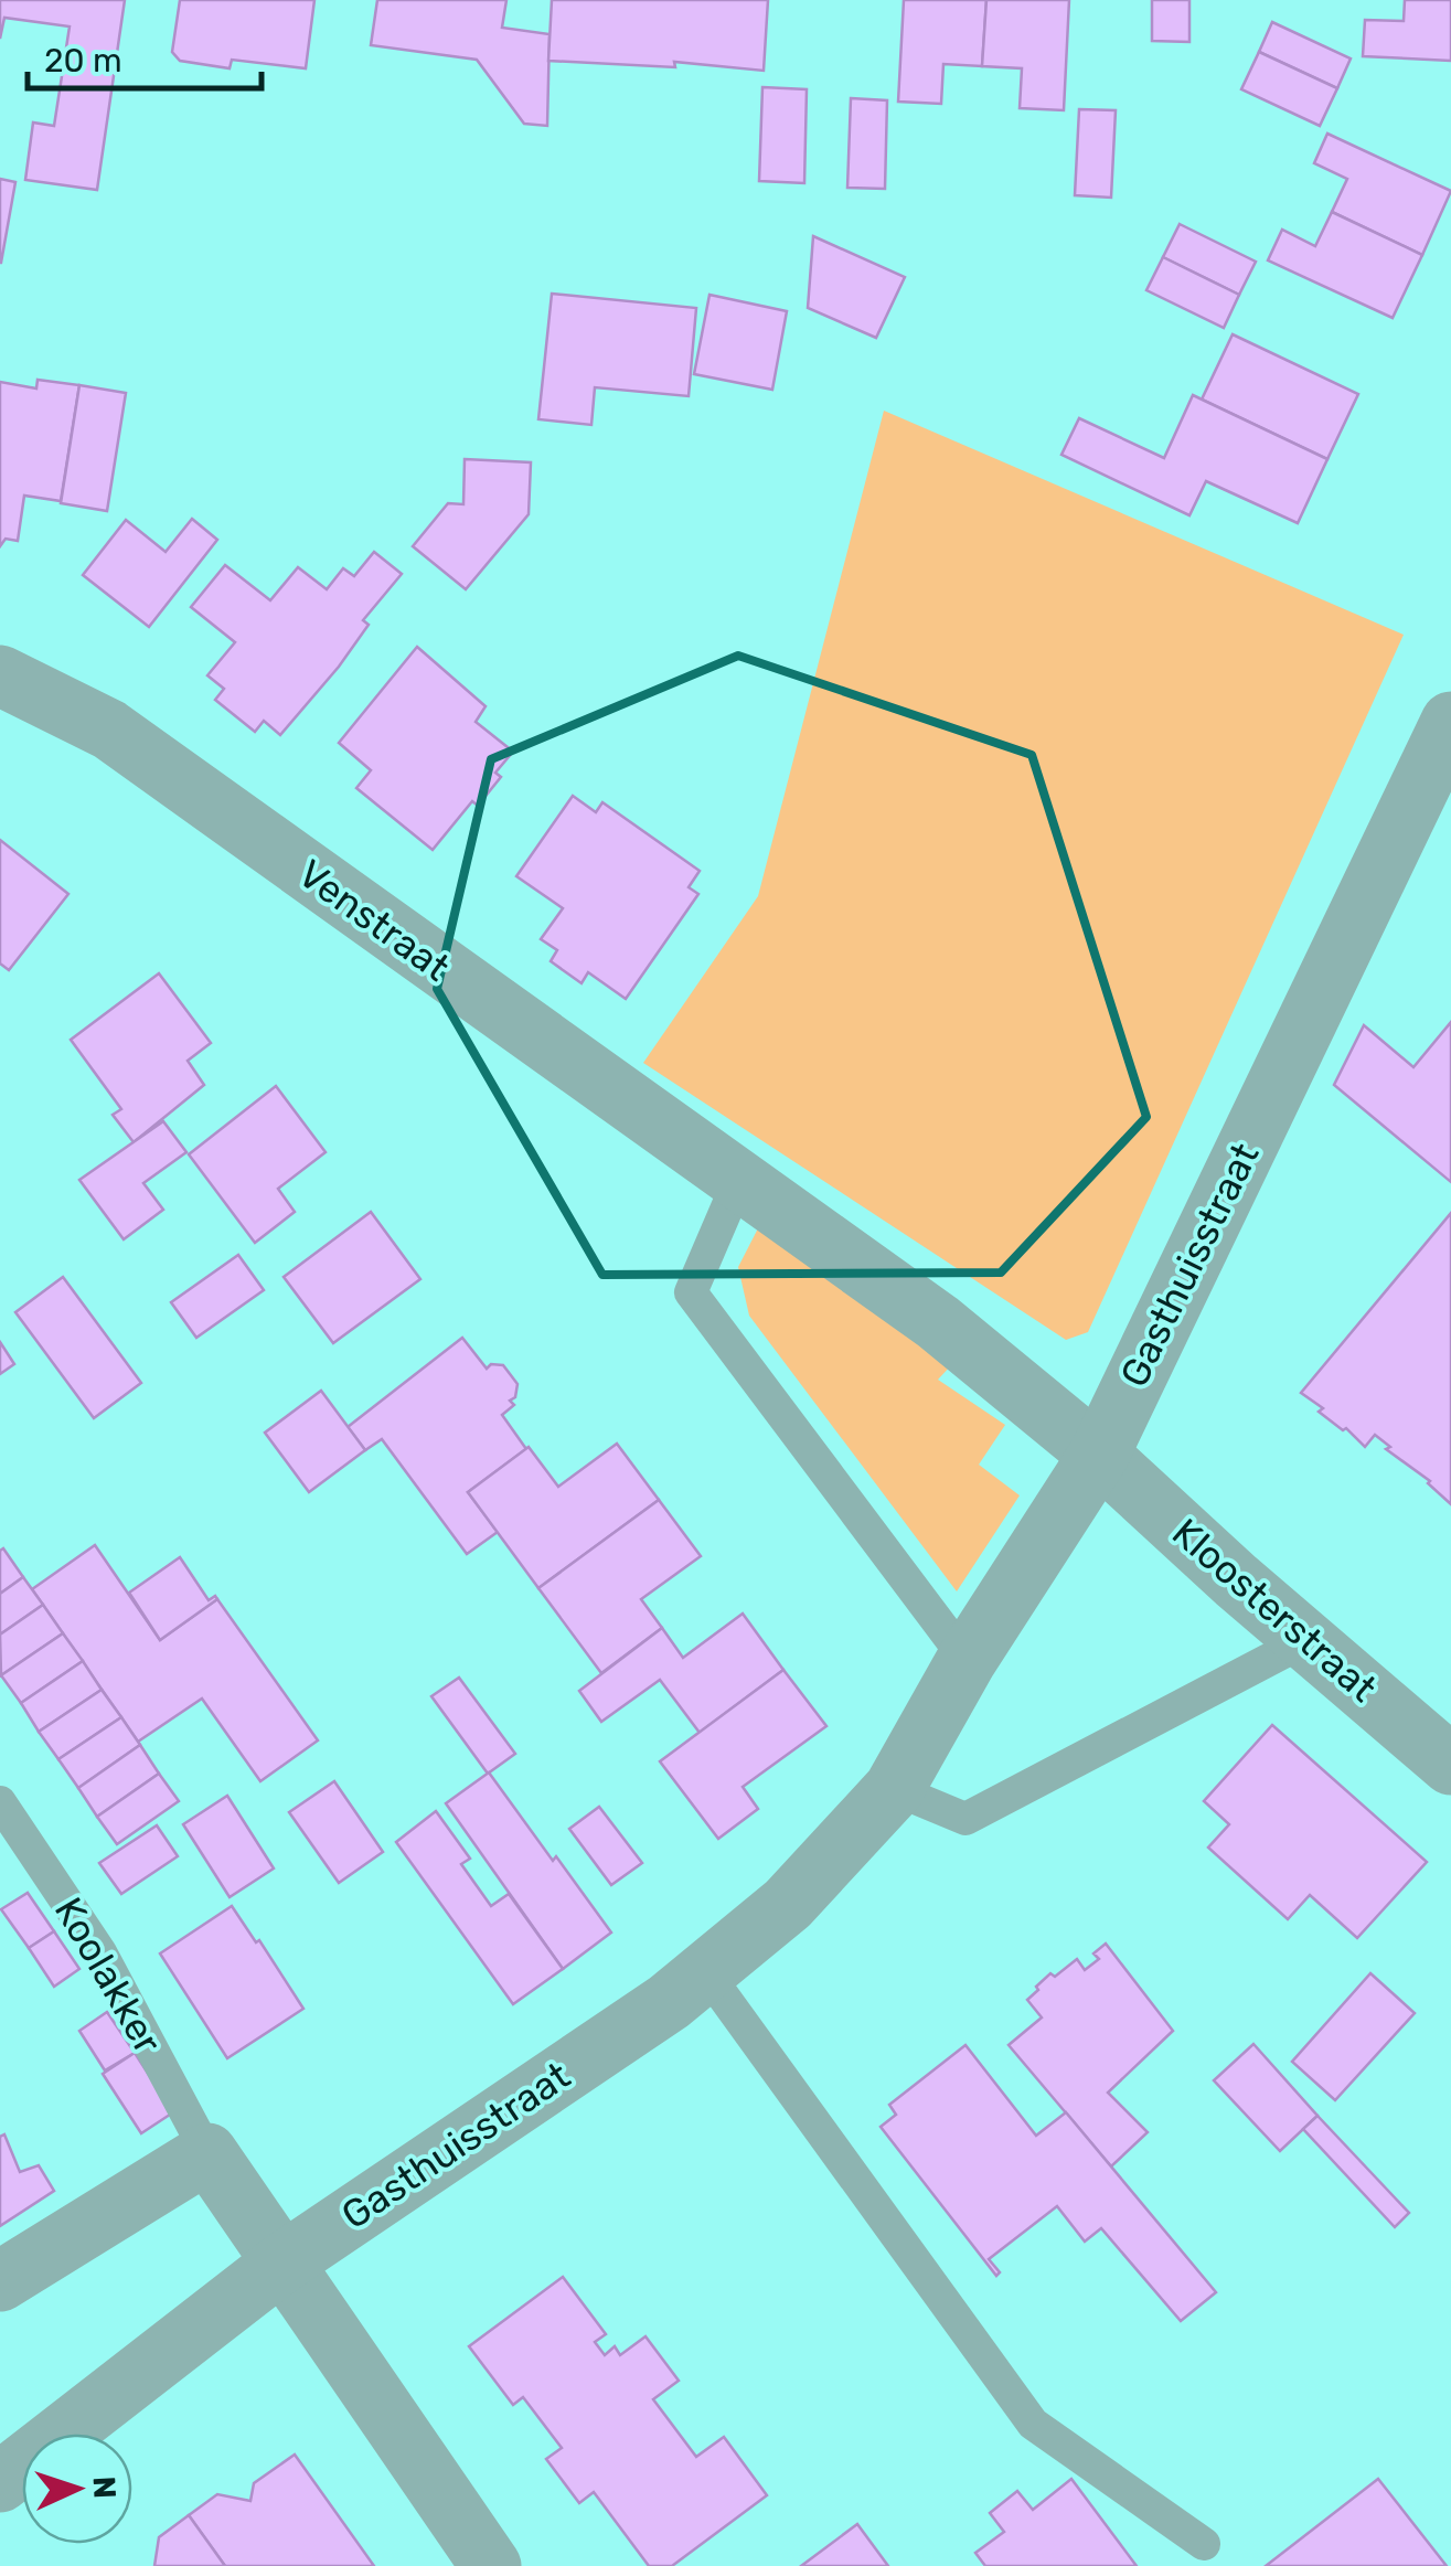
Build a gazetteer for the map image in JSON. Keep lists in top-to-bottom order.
{
  "streets": {
    "street": [
      "Venstraat",
      "Gasthuisstraat",
      "Kloosterstraat",
      "Koolakker"
    ]
  },
  "crossings": [
    ["Venstraat", "Gasthuisstraat"],
    ["Venstraat", "Kloosterstraat"],
    ["Gasthuisstraat", "Kloosterstraat"],
    ["Gasthuisstraat", "Koolakker"]
  ],
  "scale_bar": "20 m",
  "north": "right"
}
